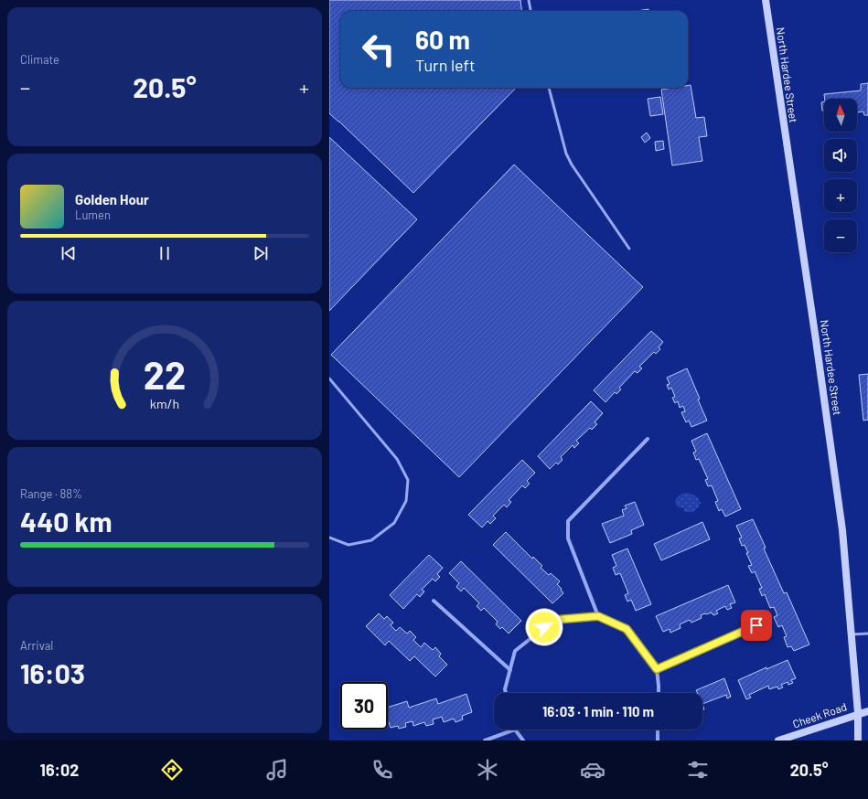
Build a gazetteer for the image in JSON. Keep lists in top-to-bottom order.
{
  "streets": {
    "street": ["North Hardee Street", "Cheek Road"]
  },
  "crossings": [
    ["North Hardee Street", "Cheek Road"]
  ],
  "north": "top",
  "page": {
    "tile": [
      "Climate",
      ["Range · 88%", "440 km"],
      ["Arrival", "16:03"]
    ],
    "turn": ["60 m", "Turn left"],
    "heat": ["−", "20.5°", "+"],
    "map_buttons": ["+", "−"],
    "song": ["Golden Hour", "Lumen"],
    "limit": "30",
    "trip": "16:03 · 1 min · 110 m",
    "tabs": ["16:02", "20.5°"],
    "gauge": ["22", "km/h"]
  }
}
